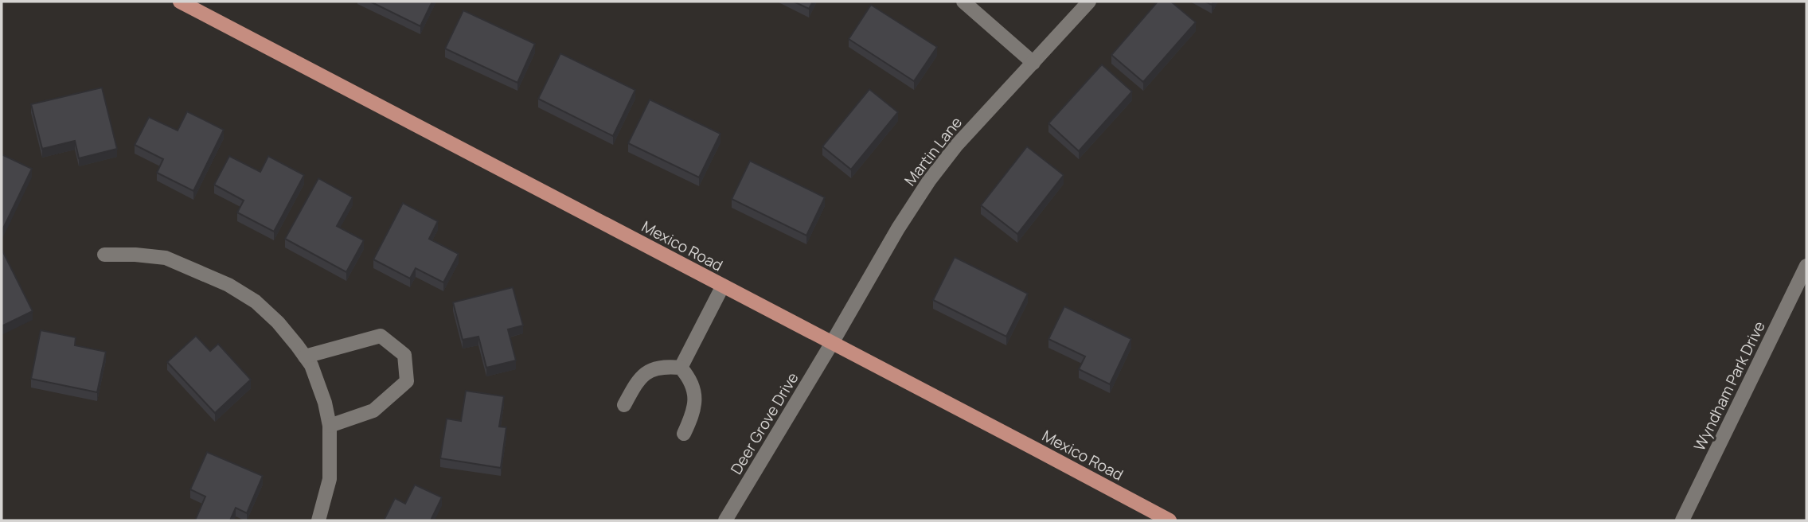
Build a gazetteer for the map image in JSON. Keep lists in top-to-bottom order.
{
  "streets": {
    "main road": ["Mexico Road"],
    "street": ["Martin Lane", "Wyndham Park Drive", "Deer Grove Drive"]
  },
  "crossings": [
    ["Martin Lane", "Mexico Road"],
    ["Martin Lane", "Deer Grove Drive"],
    ["Mexico Road", "Deer Grove Drive"]
  ]
}
